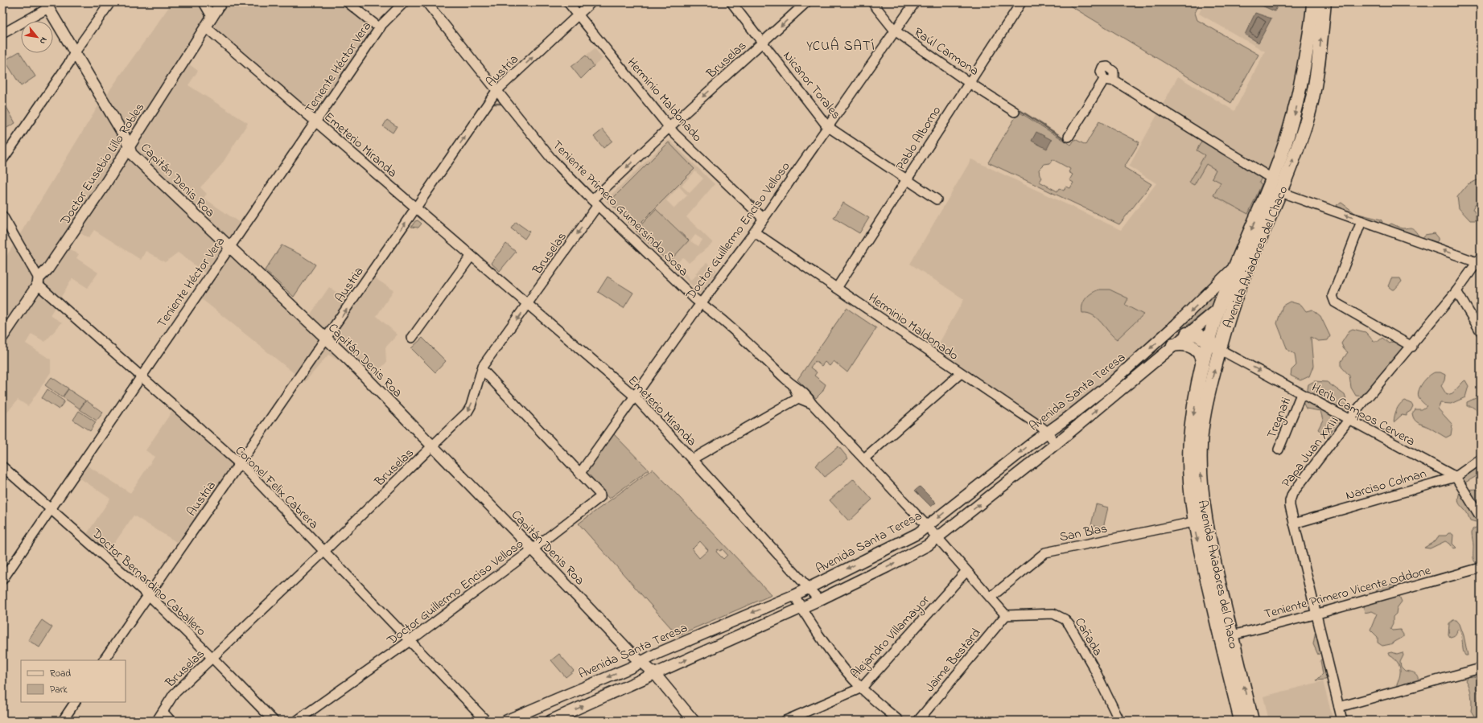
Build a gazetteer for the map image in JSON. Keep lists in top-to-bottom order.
{
  "streets": {
    "highway": ["Avenida Aviadores del Chaco"],
    "main road": ["Doctor Eusebio Lillo Robles", "Capitán Denis Roa", "Avenida Santa Teresa"],
    "street": [
      "Raúl Carmona",
      "Bruselas",
      "Teniente Héctor Vera",
      "Austria",
      "Nicanor Torales",
      "Herminio Maldonado",
      "Pablo Alborno",
      "Emeterio Miranda",
      "Teniente Primero Gumersindo Sosa",
      "Doctor Guillermo Enciso Velloso",
      "Herib Campos Cervera",
      "Tregnati",
      "Papa Juan XXIII",
      "Narciso Colman",
      "Coronel Felix Cabrera",
      "San Blas",
      "Doctor Bernardino Caballero",
      "Teniente Primero Vicente Oddone",
      "Alejandro Villamayor",
      "Cañada",
      "Jaime Bestard"
    ]
  },
  "crossings": [
    ["Raúl Carmona", "Pablo Alborno"],
    ["Raúl Carmona", "Doctor Guillermo Enciso Velloso"],
    ["Bruselas", "Nicanor Torales"],
    ["Bruselas", "Herminio Maldonado"],
    ["Bruselas", "Emeterio Miranda"],
    ["Bruselas", "Capitán Denis Roa"],
    ["Bruselas", "Teniente Primero Gumersindo Sosa"],
    ["Bruselas", "Doctor Guillermo Enciso Velloso"],
    ["Bruselas", "Coronel Felix Cabrera"],
    ["Bruselas", "Doctor Bernardino Caballero"],
    ["Teniente Héctor Vera", "Emeterio Miranda"],
    ["Teniente Héctor Vera", "Capitán Denis Roa"],
    ["Teniente Héctor Vera", "Coronel Felix Cabrera"],
    ["Teniente Héctor Vera", "Doctor Bernardino Caballero"],
    ["Austria", "Herminio Maldonado"],
    ["Austria", "Emeterio Miranda"],
    ["Austria", "Capitán Denis Roa"],
    ["Austria", "Teniente Primero Gumersindo Sosa"],
    ["Austria", "Coronel Felix Cabrera"],
    ["Austria", "Doctor Bernardino Caballero"],
    ["Nicanor Torales", "Pablo Alborno"],
    ["Nicanor Torales", "Doctor Guillermo Enciso Velloso"],
    ["Herminio Maldonado", "Pablo Alborno"],
    ["Herminio Maldonado", "Doctor Guillermo Enciso Velloso"],
    ["Herminio Maldonado", "Avenida Santa Teresa"],
    ["Emeterio Miranda", "Doctor Eusebio Lillo Robles"],
    ["Emeterio Miranda", "Doctor Guillermo Enciso Velloso"],
    ["Emeterio Miranda", "Avenida Santa Teresa"],
    ["Doctor Eusebio Lillo Robles", "Capitán Denis Roa"],
    ["Doctor Eusebio Lillo Robles", "Coronel Felix Cabrera"],
    ["Capitán Denis Roa", "Doctor Guillermo Enciso Velloso"],
    ["Capitán Denis Roa", "Avenida Santa Teresa"],
    ["Teniente Primero Gumersindo Sosa", "Doctor Guillermo Enciso Velloso"],
    ["Doctor Guillermo Enciso Velloso", "Coronel Felix Cabrera"],
    ["Avenida Aviadores del Chaco", "Avenida Santa Teresa"],
    ["Avenida Aviadores del Chaco", "Herib Campos Cervera"],
    ["Avenida Aviadores del Chaco", "San Blas"],
    ["Avenida Aviadores del Chaco", "Teniente Primero Vicente Oddone"],
    ["Herib Campos Cervera", "Tregnati"],
    ["Herib Campos Cervera", "Papa Juan XXIII"],
    ["Herib Campos Cervera", "Narciso Colman"],
    ["Papa Juan XXIII", "Narciso Colman"],
    ["Papa Juan XXIII", "Teniente Primero Vicente Oddone"],
    ["Cañada", "Jaime Bestard"]
  ],
  "one_way": ["Bruselas", "Austria", "Herib Campos Cervera"],
  "districts": ["YCUÁ SATÍ"],
  "legend": ["Road", "Park"],
  "north": "bottom right"
}
